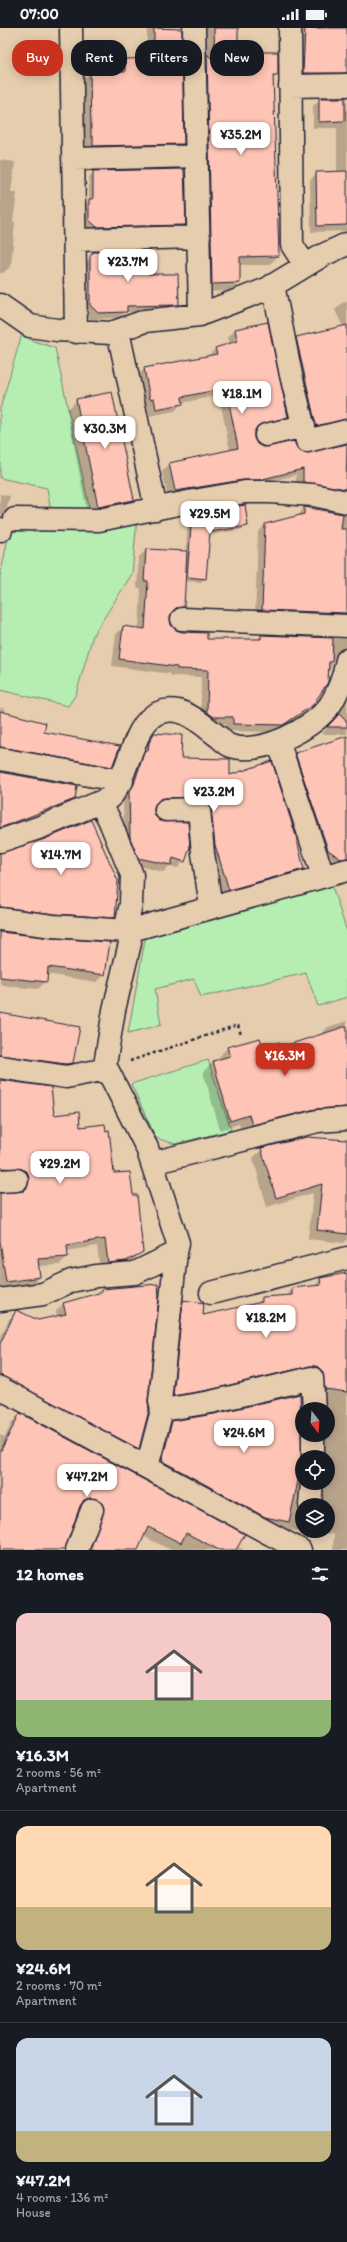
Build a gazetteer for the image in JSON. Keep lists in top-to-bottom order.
{
  "north": "bottom",
  "page": {
    "status": "07:00",
    "chip": [
      "Buy",
      "Rent",
      "Filters",
      "New"
    ],
    "price": [
      "¥35.2M",
      "¥23.7M",
      "¥18.1M",
      "¥30.3M",
      "¥29.5M",
      "¥23.2M",
      "¥14.7M",
      "¥16.3M",
      "¥29.2M",
      "¥18.2M",
      "¥24.6M",
      "¥47.2M"
    ],
    "heading": "12 homes",
    "list": [
      {
        "name": "¥16.3M",
        "note": "2 rooms · 56 m² · Apartment"
      },
      {
        "name": "¥24.6M",
        "note": "2 rooms · 70 m² · Apartment"
      },
      {
        "name": "¥47.2M",
        "note": "4 rooms · 136 m² · House"
      }
    ]
  }
}
